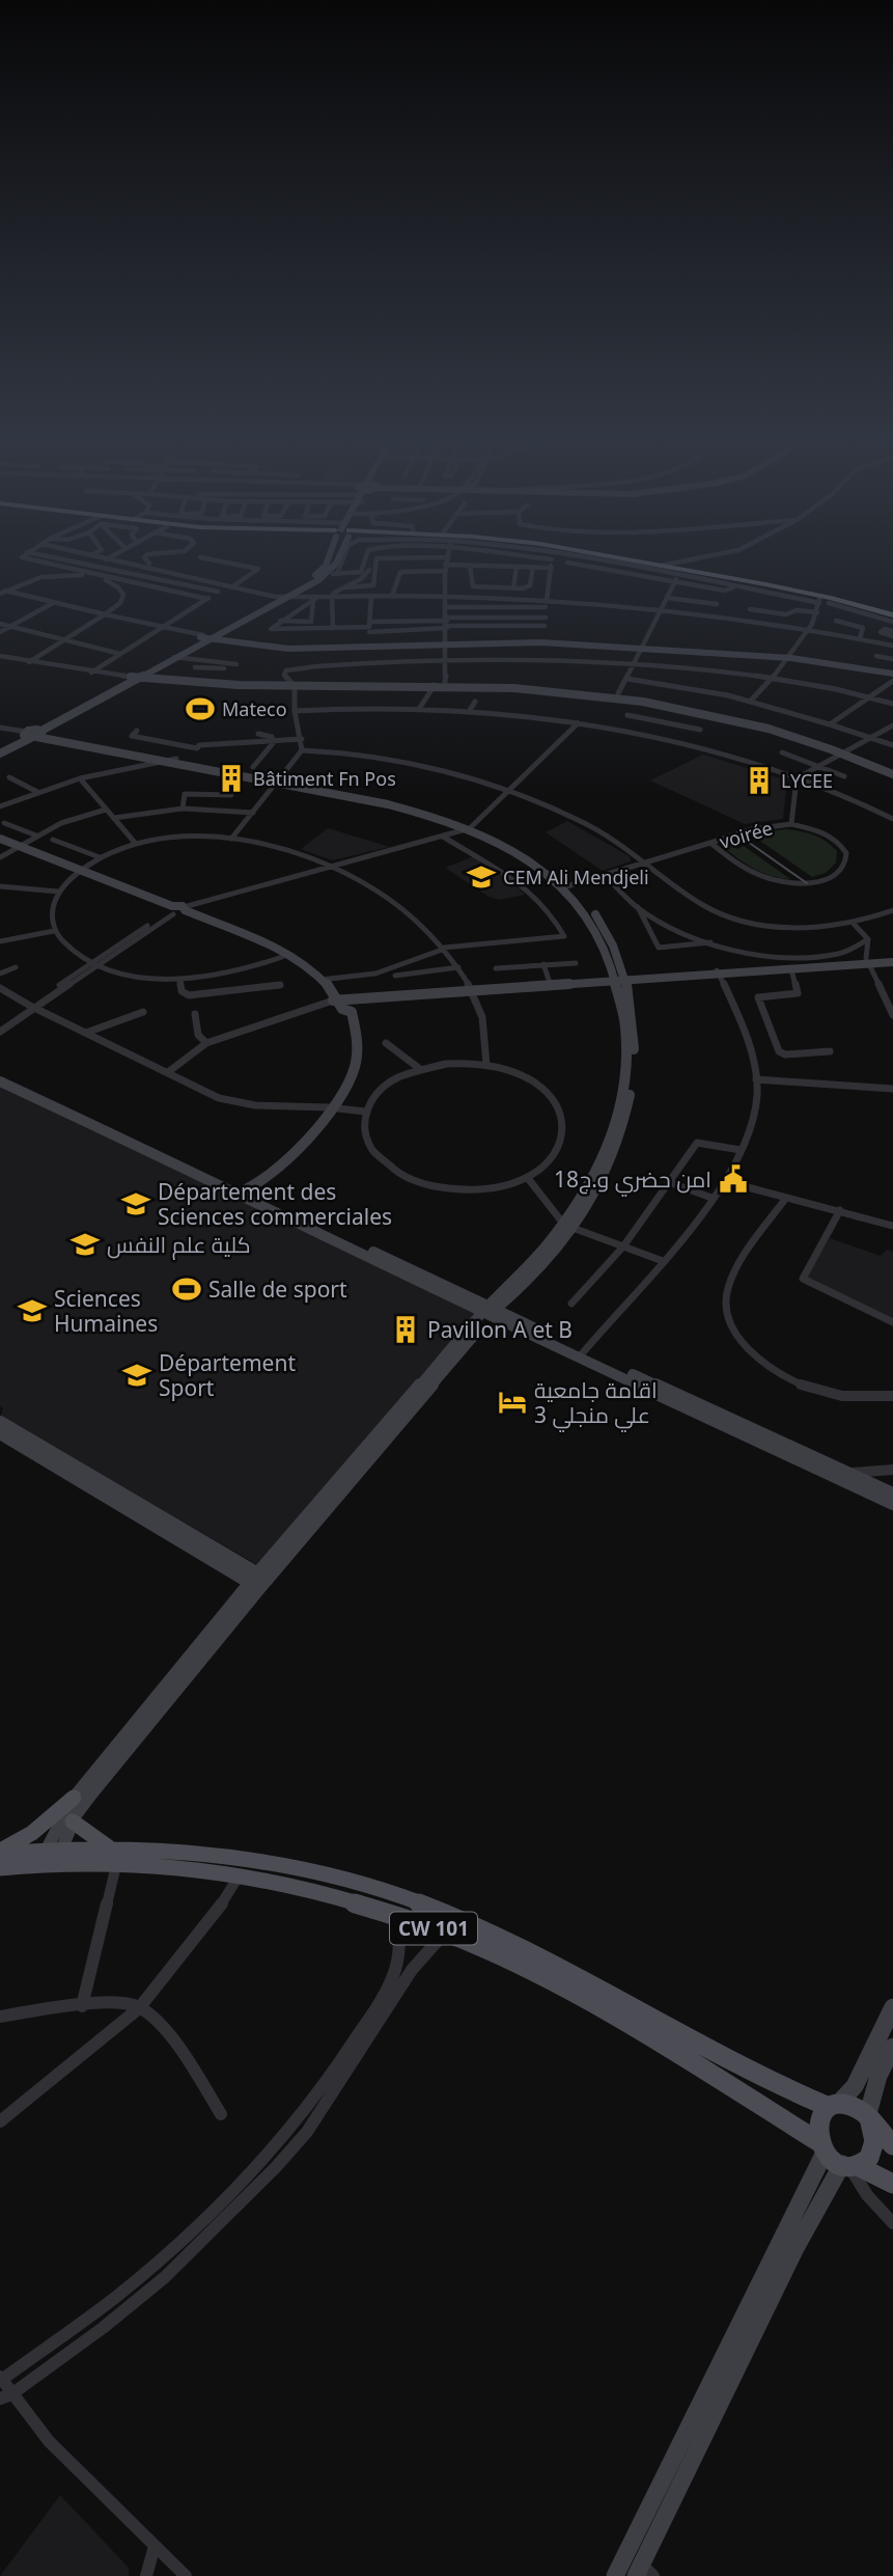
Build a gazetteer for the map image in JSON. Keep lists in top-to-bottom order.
{
  "streets": {
    "main road": ["CW 101"],
    "street": ["voirée"]
  },
  "places": {
    "sports": ["Mateco", "Salle de sport"],
    "building": ["Bâtiment Fn Pos", "LYCEE", "Pavillon A et B"],
    "school or university": [
      "CEM Ali Mendjeli",
      "Département des Sciences commerciales",
      "كلية علم النفس",
      "Sciences Humaines",
      "Département Sport"
    ],
    "public building": ["امن حضري و.ج18"],
    "hotel": ["اقامة جامعية علي منجلي 3"]
  }
}
